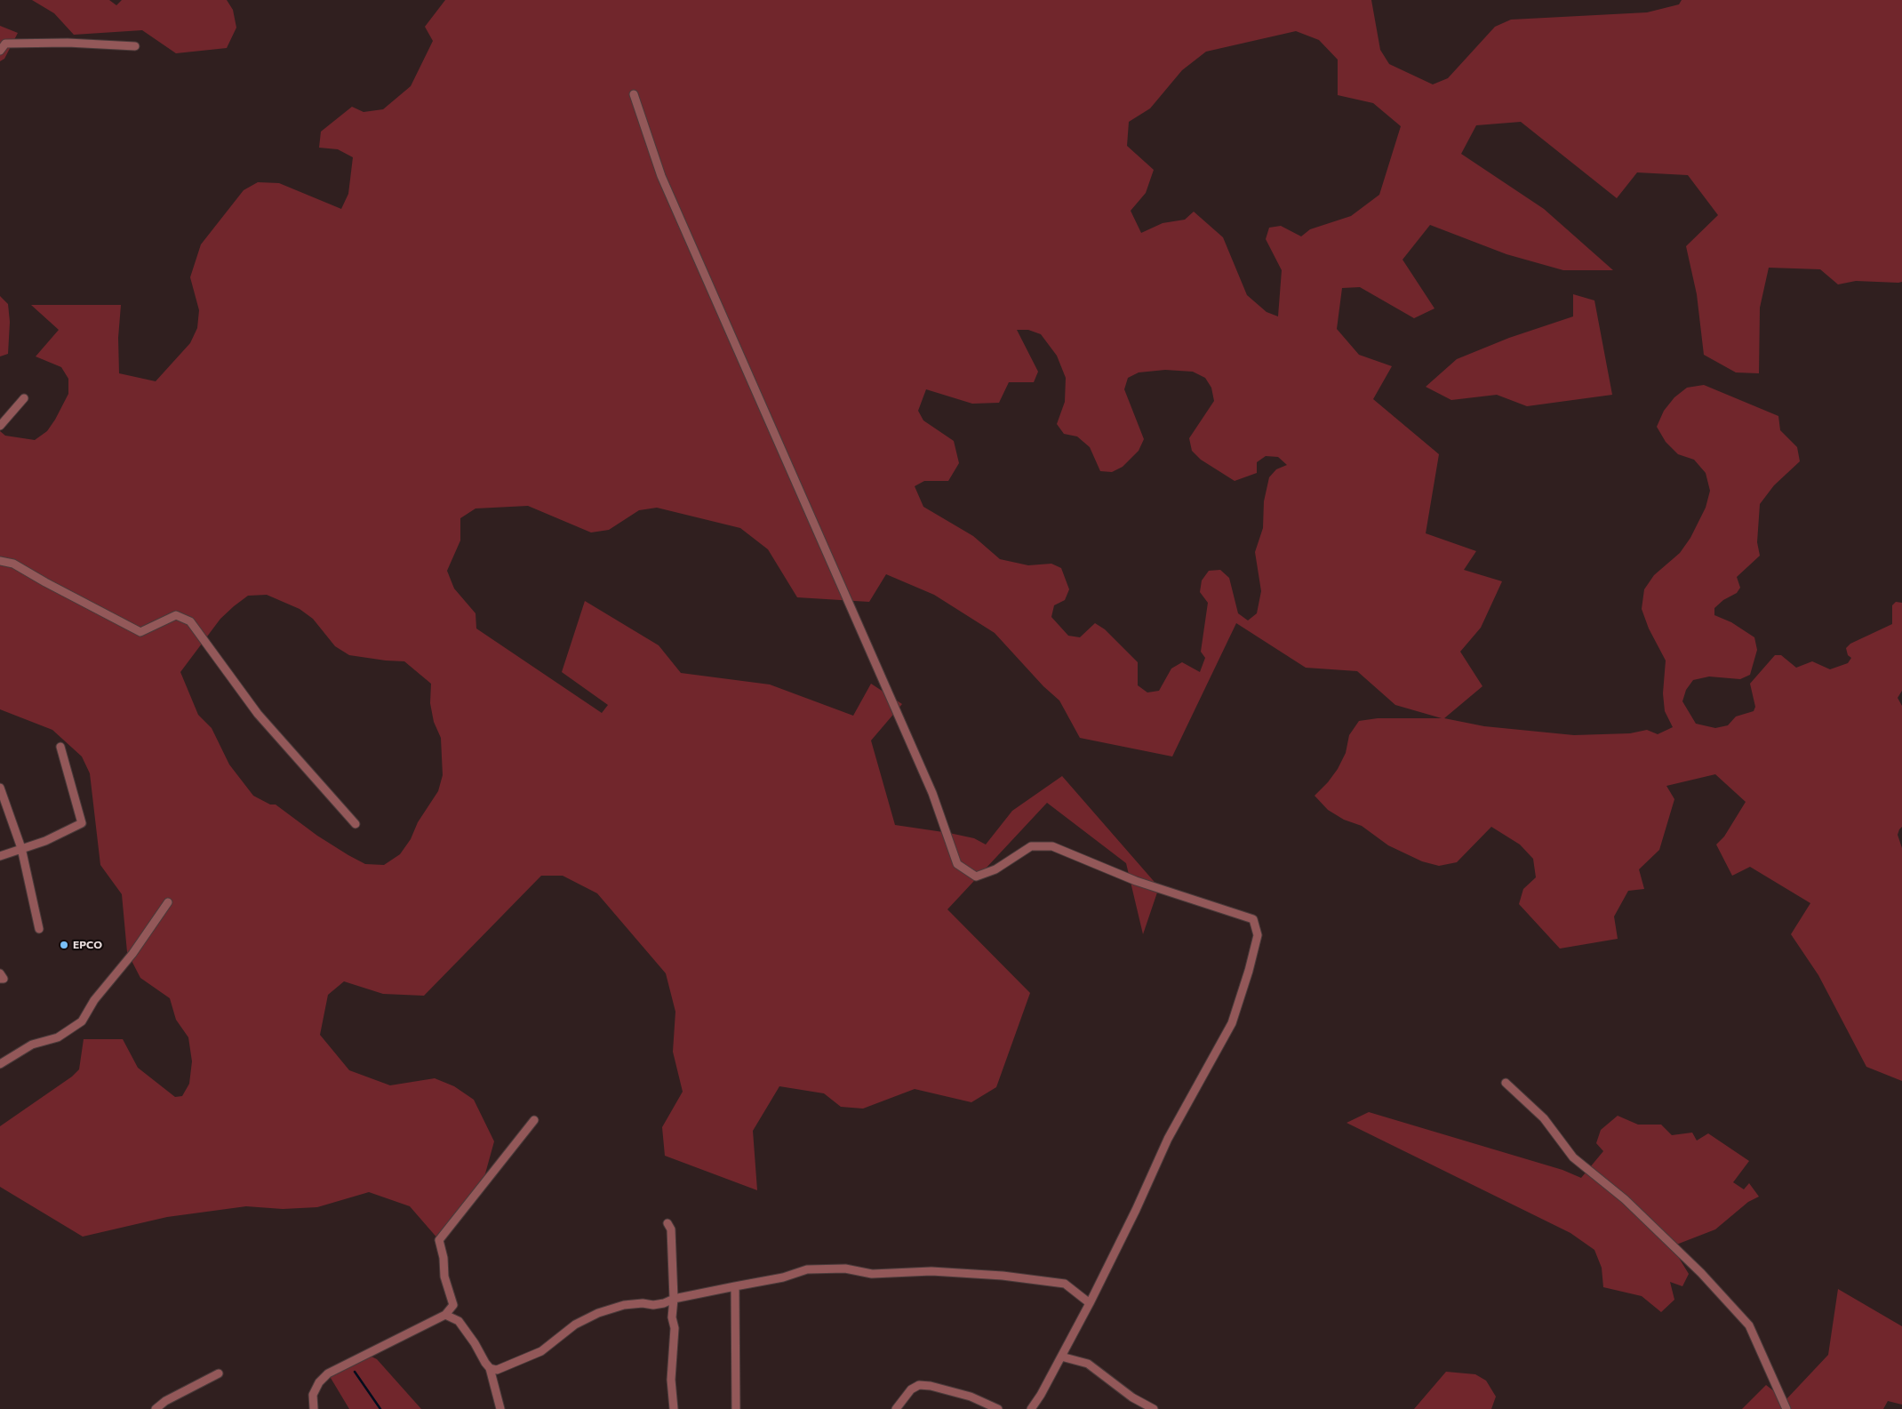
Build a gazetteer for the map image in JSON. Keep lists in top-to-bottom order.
{
  "places": ["EPCO"]
}
